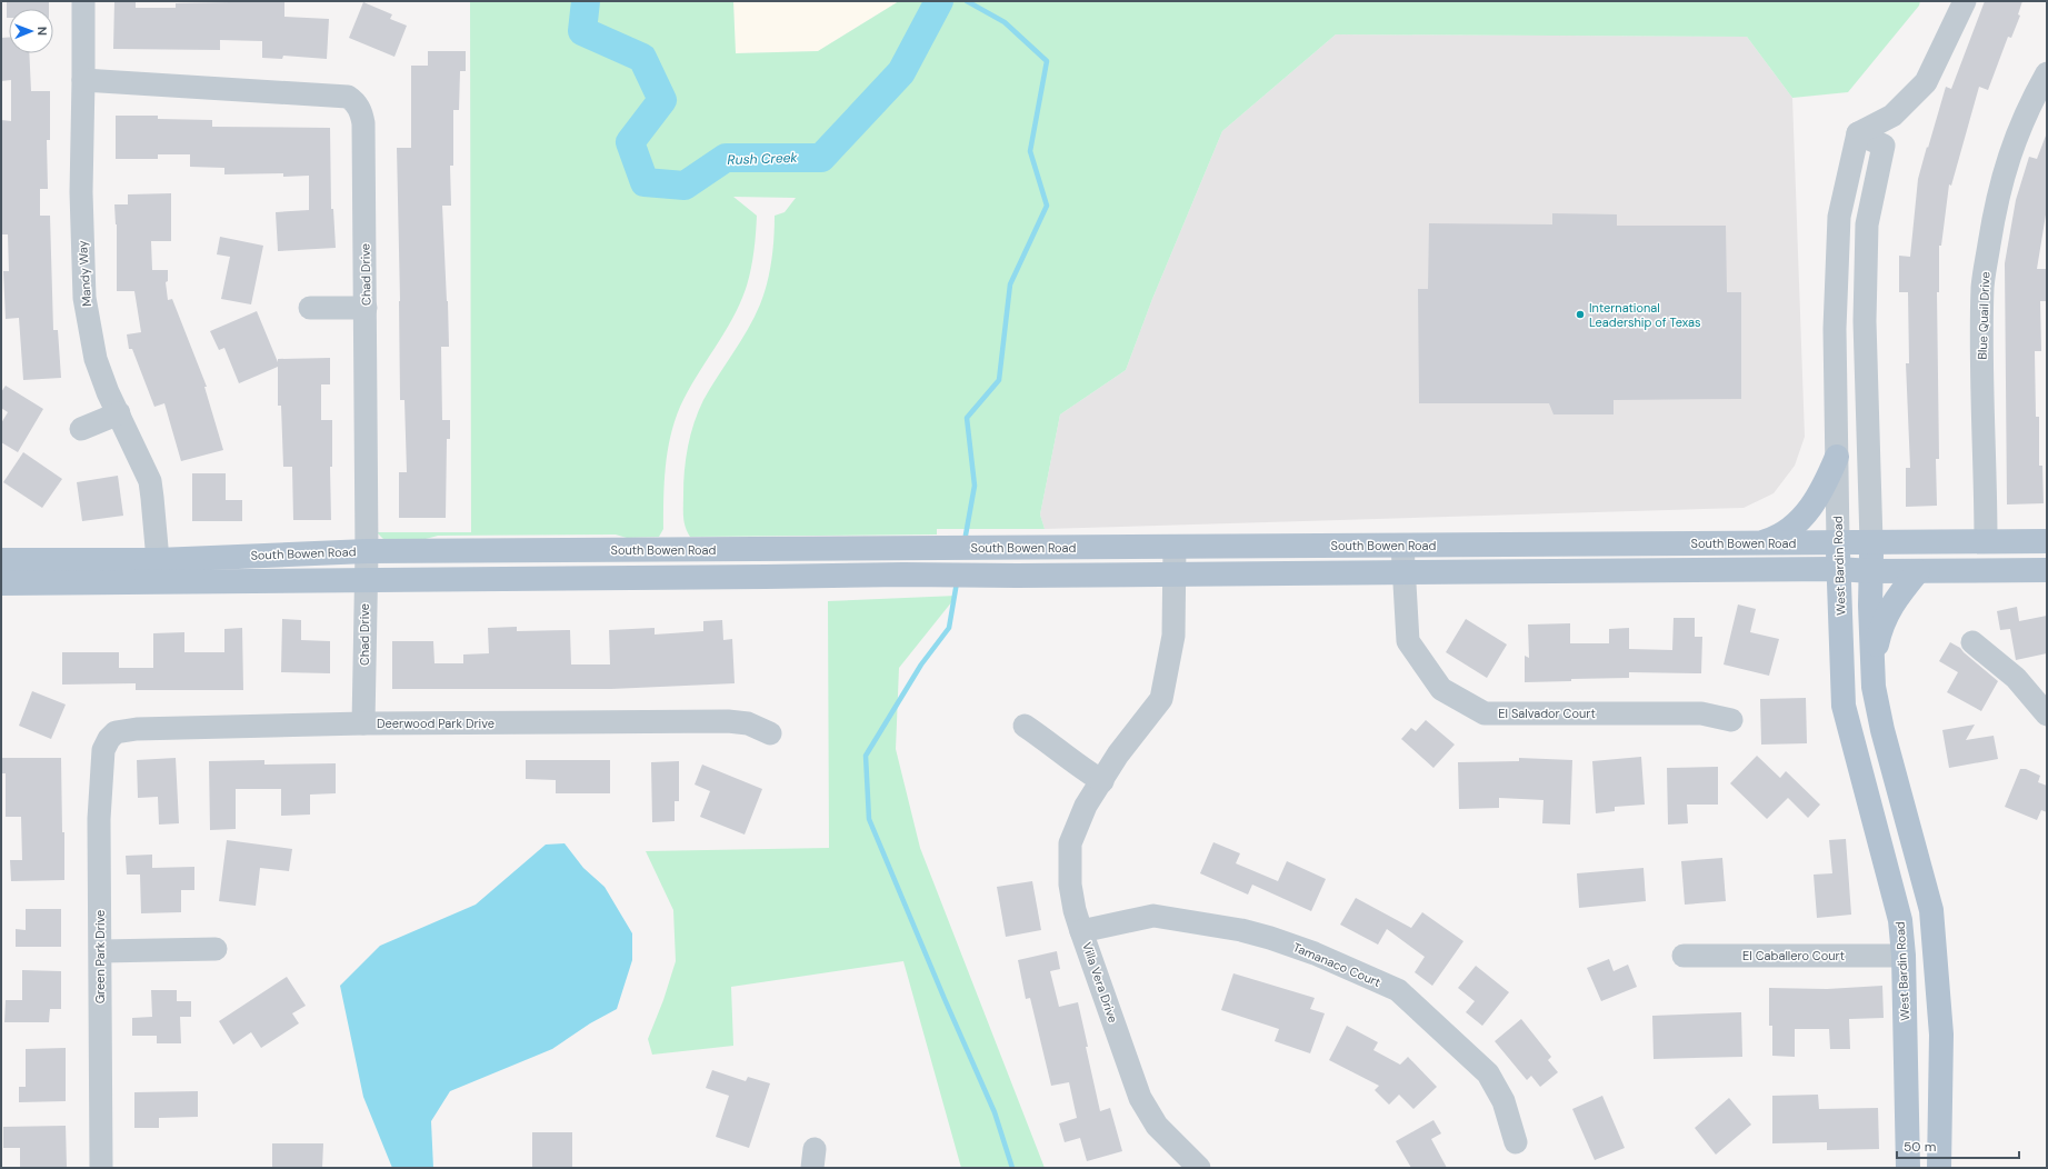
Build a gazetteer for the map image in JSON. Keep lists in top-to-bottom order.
{
  "streets": {
    "main road": ["South Bowen Road", "West Bardin Road"],
    "street": [
      "Mandy Way",
      "Chad Drive",
      "Blue Quail Drive",
      "El Salvador Court",
      "Deerwood Park Drive",
      "El Caballero Court",
      "Green Park Drive",
      "Tamanaco Court",
      "Villa Vera Drive"
    ]
  },
  "crossings": [
    ["Mandy Way", "Chad Drive"],
    ["Mandy Way", "South Bowen Road"],
    ["Chad Drive", "South Bowen Road"],
    ["Chad Drive", "Deerwood Park Drive"],
    ["Blue Quail Drive", "South Bowen Road"],
    ["South Bowen Road", "West Bardin Road"],
    ["South Bowen Road", "El Salvador Court"],
    ["South Bowen Road", "Villa Vera Drive"],
    ["West Bardin Road", "El Caballero Court"],
    ["Deerwood Park Drive", "Green Park Drive"],
    ["Tamanaco Court", "Villa Vera Drive"]
  ],
  "water": ["Rush Creek"],
  "places": ["International Leadership of Texas"],
  "scale_bar": "50 m",
  "north": "right"
}
